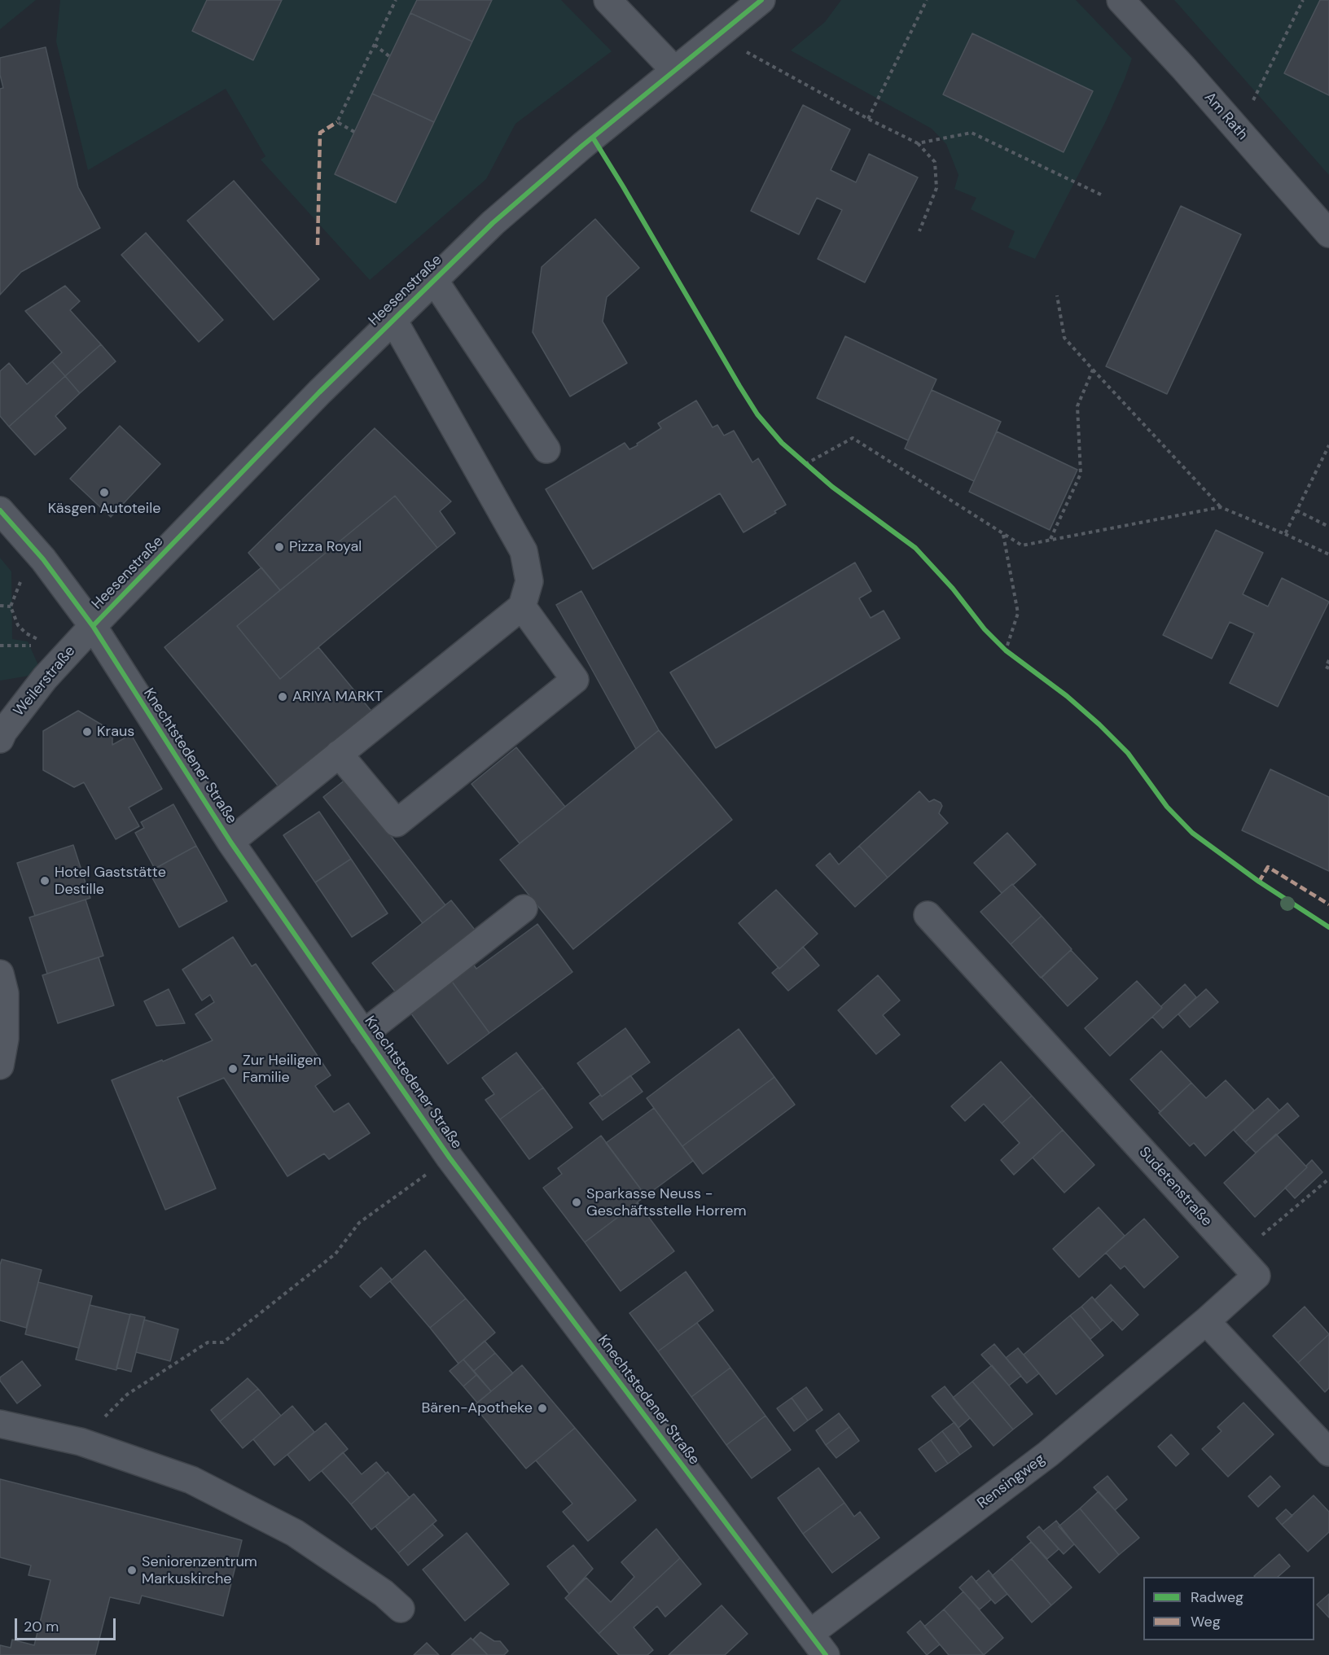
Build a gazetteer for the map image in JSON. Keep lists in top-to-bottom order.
{
  "streets": {
    "street": [
      "Am Rath",
      "Heesenstraße",
      "Weilerstraße",
      "Knechtstedener Straße",
      "Sudetenstraße",
      "Rensingweg"
    ]
  },
  "crossings": [
    ["Heesenstraße", "Weilerstraße"],
    ["Heesenstraße", "Knechtstedener Straße"],
    ["Weilerstraße", "Knechtstedener Straße"],
    ["Knechtstedener Straße", "Rensingweg"],
    ["Sudetenstraße", "Rensingweg"]
  ],
  "places": [
    "Käsgen Autoteile",
    "Pizza Royal",
    "ARIYA MARKT",
    "Kraus",
    "Hotel Gaststätte Destille",
    "Zur Heiligen Familie",
    "Sparkasse Neuss - Geschäftsstelle Horrem",
    "Bären-Apotheke",
    "Seniorenzentrum Markuskirche"
  ],
  "legend": ["Radweg", "Weg"],
  "scale_bar": "20 m"
}
